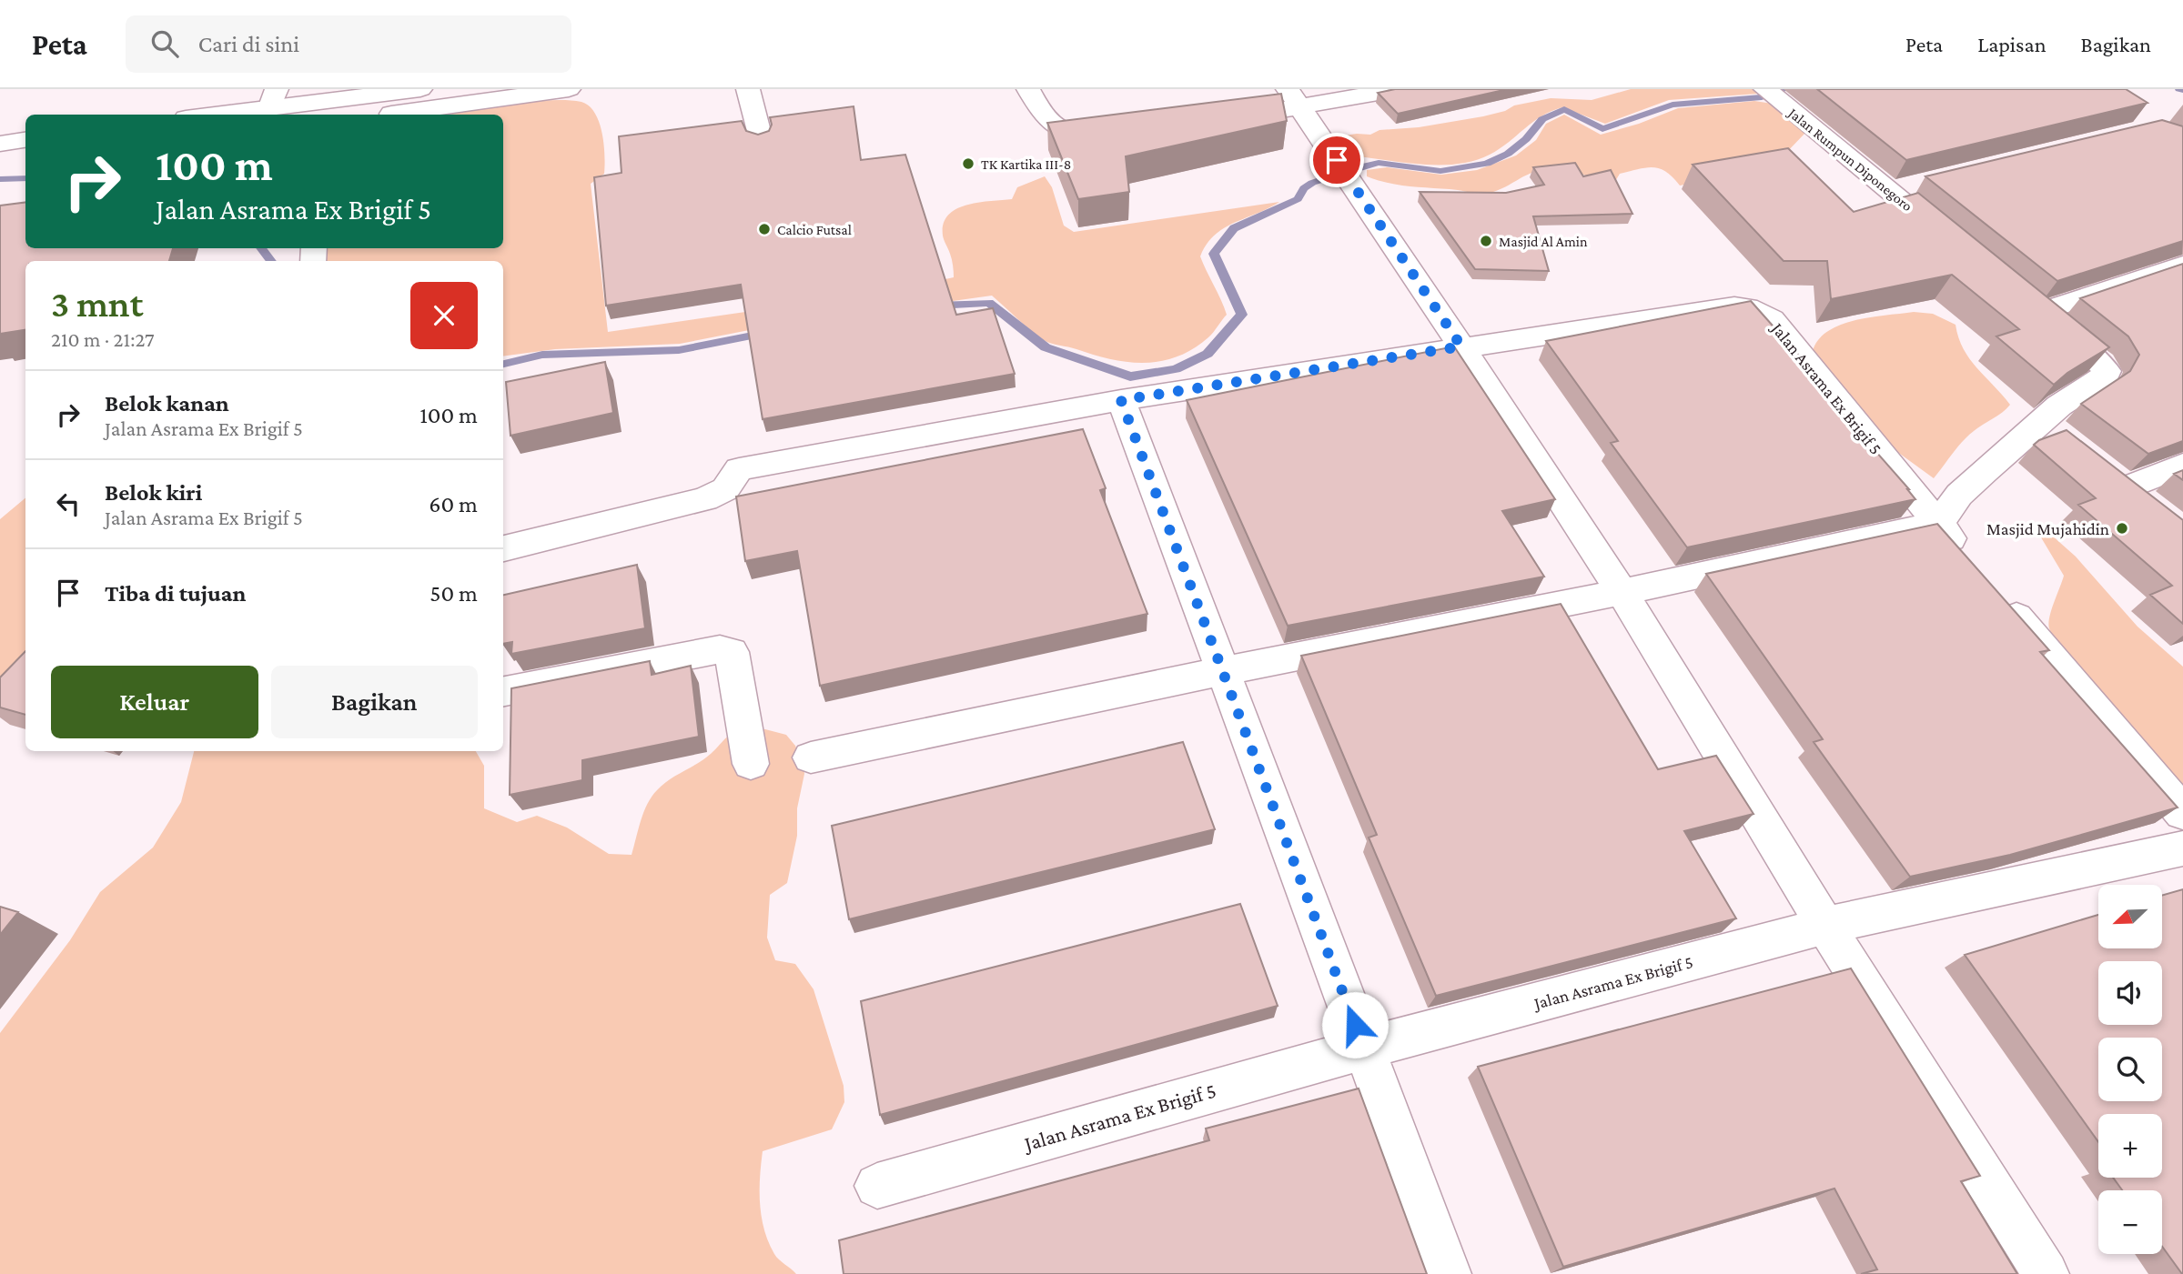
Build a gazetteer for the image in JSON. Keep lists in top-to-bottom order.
{
  "streets": {
    "main road": ["Jalan Rumpun Diponegoro", "Jalan Asrama Ex Brigif 5"]
  },
  "places": [
    "TK Kartika III-8",
    "Calcio Futsal",
    "Masjid Al Amin",
    "Masjid Mujahidin"
  ],
  "north": "bottom left",
  "page": {
    "header": "Peta",
    "search": "Cari di sini",
    "nav": ["Peta", "Lapisan", "Bagikan"],
    "turn": ["100 m", "Jalan Asrama Ex Brigif 5"],
    "heading": ["3 mnt", "210 m · 21:27"],
    "list": [
      {
        "name": "Belok kanan",
        "note": "Jalan Asrama Ex Brigif 5",
        "value": "100 m"
      },
      {
        "name": "Belok kiri",
        "note": "Jalan Asrama Ex Brigif 5",
        "value": "60 m"
      },
      {
        "name": "Tiba di tujuan",
        "value": "50 m"
      }
    ],
    "buttons": ["Keluar", "Bagikan"],
    "map_buttons": ["+", "−"]
  }
}
